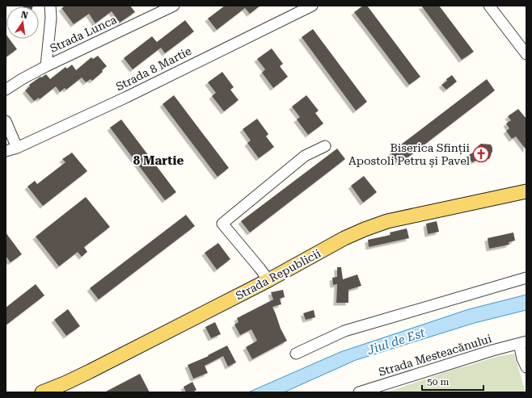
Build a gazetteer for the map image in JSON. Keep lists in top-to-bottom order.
{
  "streets": {
    "main road": ["Strada Republicii"],
    "street": ["Strada Lunca", "Strada 8 Martie", "Strada Mesteacănului"]
  },
  "districts": ["8 Martie"],
  "water": ["Jiul de Est"],
  "places": {
    "church": ["Biserica Sfinții Apostoli Petru și Pavel"]
  },
  "scale_bar": "50 m",
  "north": "top"
}
